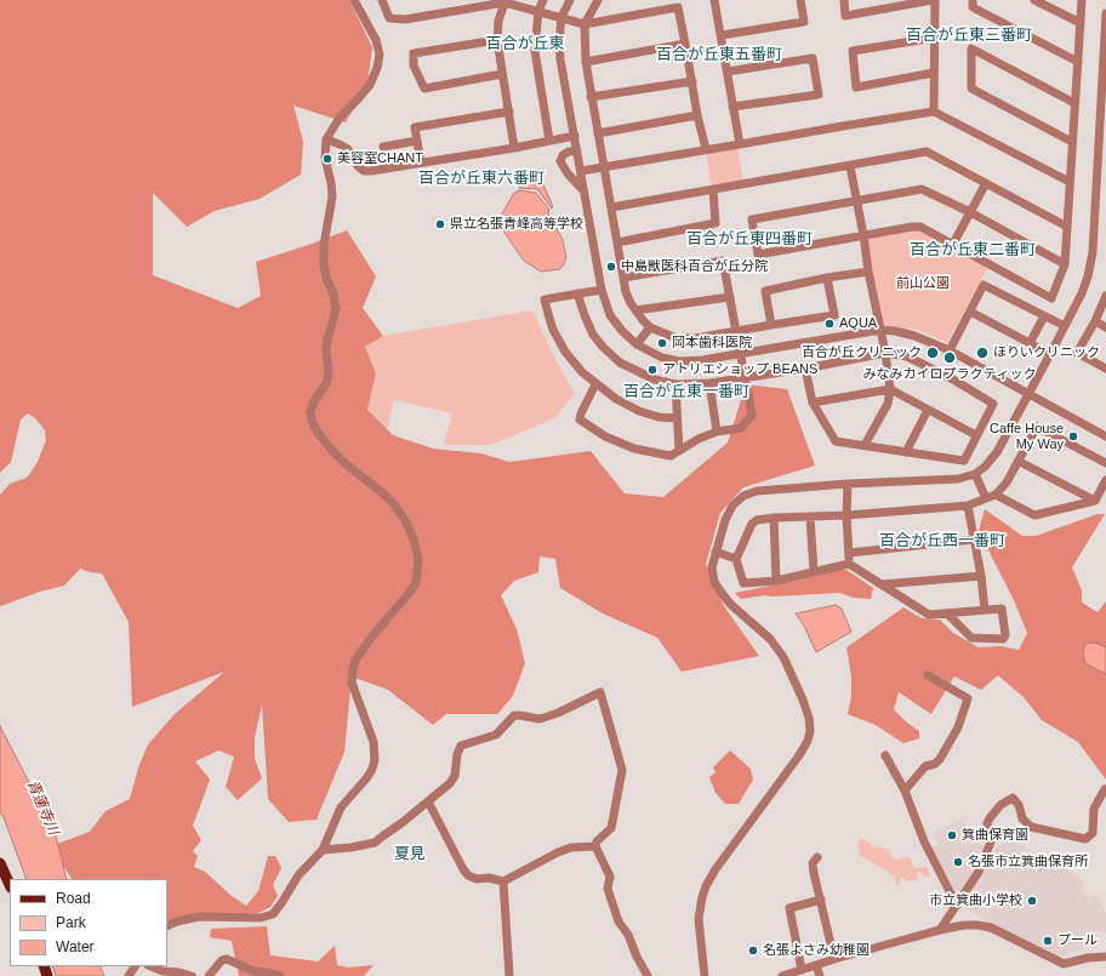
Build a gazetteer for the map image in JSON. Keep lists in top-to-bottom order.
{
  "districts": [
    "百合が丘東三番町",
    "百合が丘東",
    "百合が丘東五番町",
    "百合が丘東六番町",
    "百合が丘東四番町",
    "百合が丘東二番町",
    "百合が丘東一番町",
    "百合が丘西一番町",
    "夏見"
  ],
  "water": ["青蓮寺川"],
  "parks": ["前山公園"],
  "places": [
    "美容室CHANT",
    "県立名張青峰高等学校",
    "中島獣医科百合が丘分院",
    "AQUA",
    "岡本歯科医院",
    "百合が丘クリニック",
    "ほりいクリニック",
    "みなみカイロプラクティック",
    "アトリエショップ BEANS",
    "Caffe House My Way",
    "箕曲保育園",
    "名張市立箕曲保育所",
    "市立箕曲小学校",
    "プール",
    "名張よさみ幼稚園"
  ],
  "legend": ["Road", "Park", "Water"]
}
